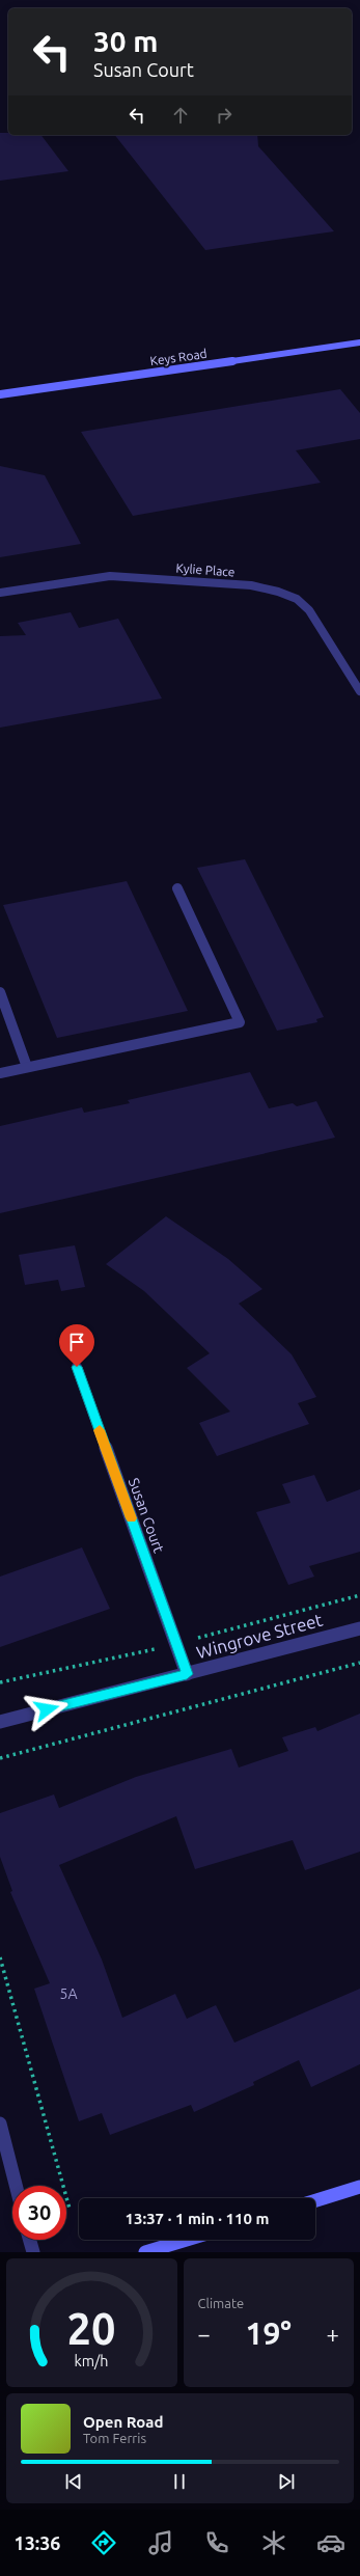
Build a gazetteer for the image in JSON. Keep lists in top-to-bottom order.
{
  "streets": {
    "street": [
      "Keys Road",
      "Kylie Place",
      "Susan Court",
      "Wingrove Street"
    ]
  },
  "crossings": [
    ["Susan Court", "Wingrove Street"]
  ],
  "house_numbers": ["5A"],
  "page": {
    "turn": ["30 m", "Susan Court"],
    "limit": "30",
    "trip": "13:37 · 1 min · 110 m",
    "tile": "Climate",
    "heat": ["−", "19°", "+"],
    "song": ["Open Road", "Tom Ferris"],
    "tabs": "13:36",
    "gauge": ["20", "km/h"]
  }
}
